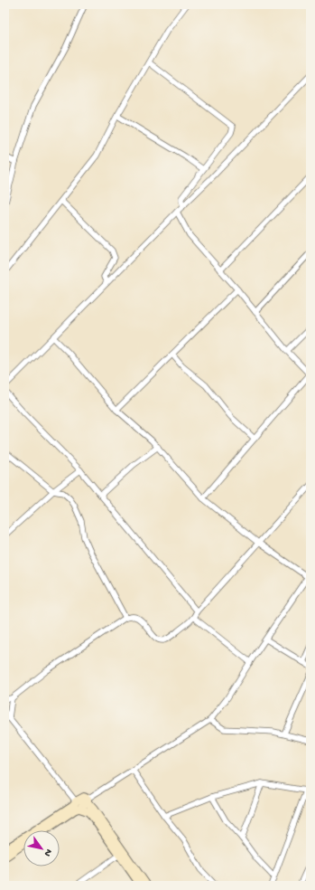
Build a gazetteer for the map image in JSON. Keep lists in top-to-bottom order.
{
  "north": "bottom right"
}
